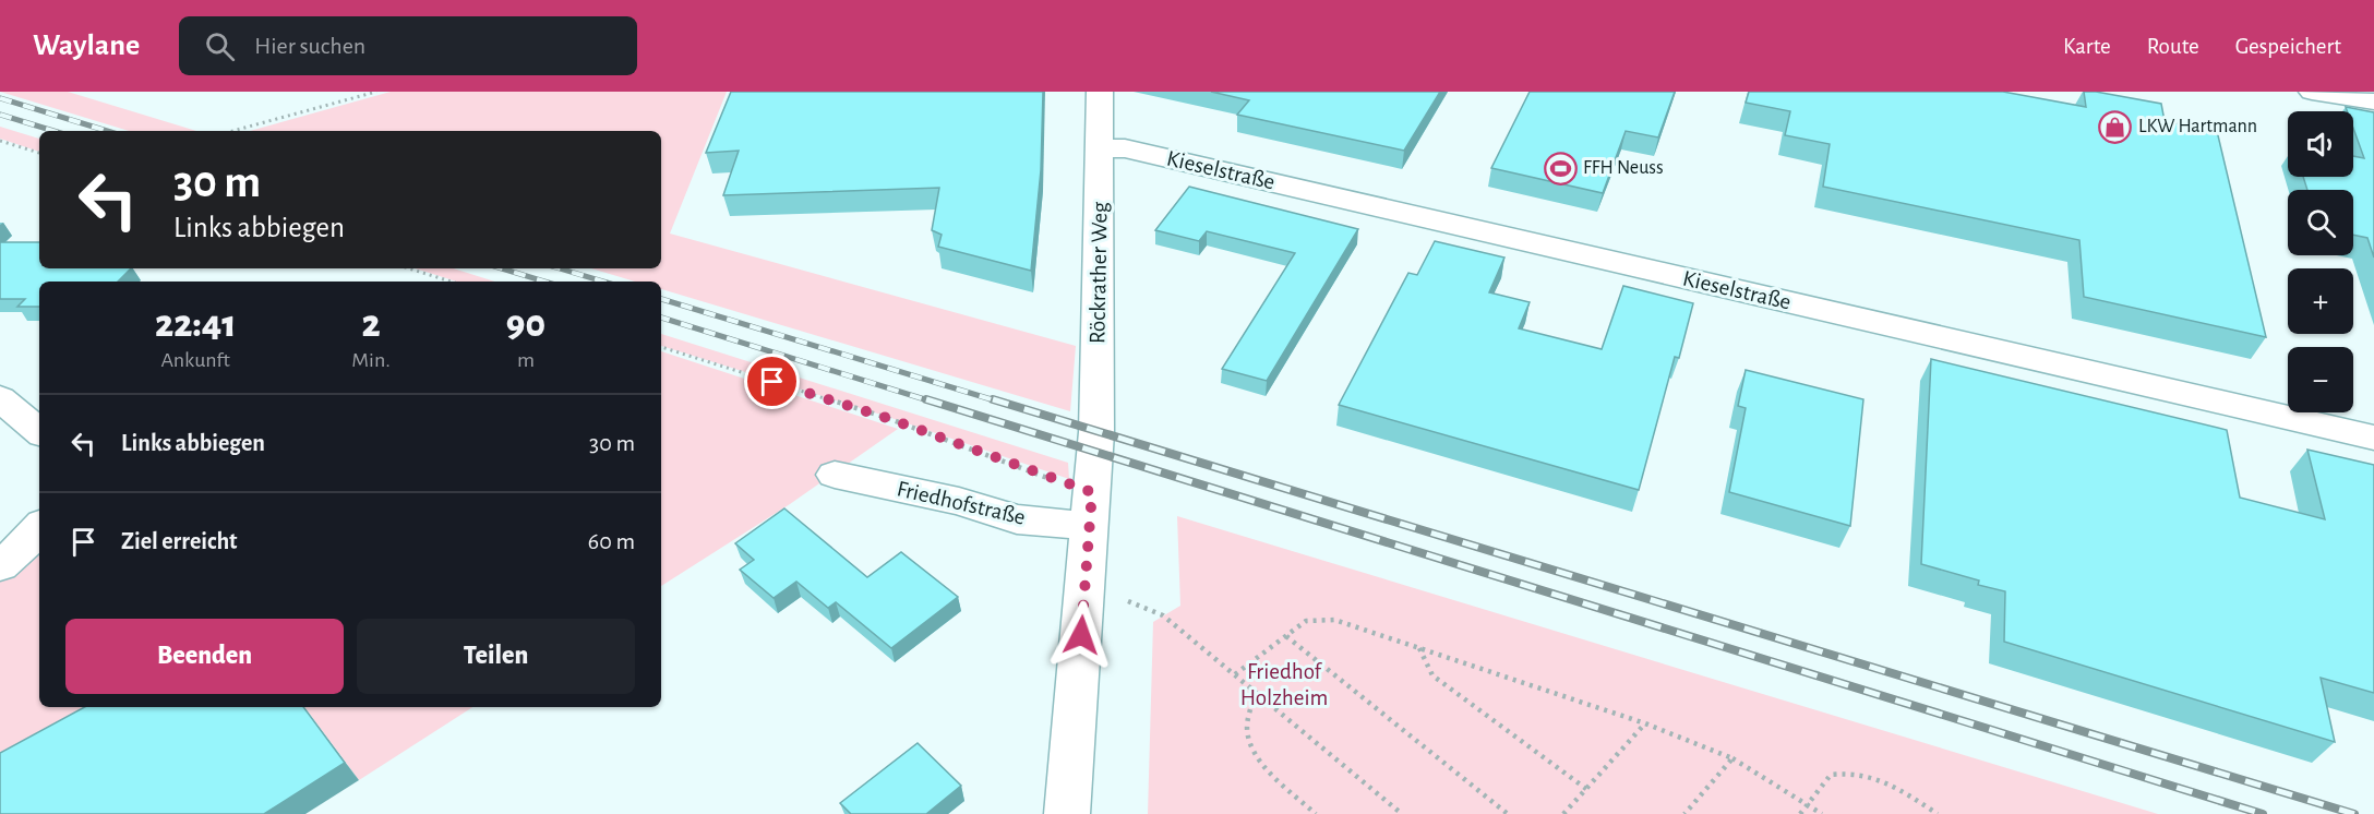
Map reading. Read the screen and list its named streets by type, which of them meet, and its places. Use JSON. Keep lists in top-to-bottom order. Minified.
{"streets":{"street":["Kieselstraße","Röckrather Weg","Friedhofstraße"]},"crossings":[["Kieselstraße","Röckrather Weg"],["Röckrather Weg","Friedhofstraße"]],"parks":["Friedhof Holzheim"],"places":{"shop":["LKW Hartmann"],"sports":["FFH Neuss"]},"page":{"header":"Waylane","search":"Hier suchen","nav":["Karte","Route","Gespeichert"],"map_buttons":["+","−"],"turn":["30 m","Links abbiegen"],"eta":["22:41","Ankunft","2","Min.","90","m"],"list":[{"name":"Links abbiegen","value":"30 m"},{"name":"Ziel erreicht","value":"60 m"}],"buttons":["Beenden","Teilen"]}}
